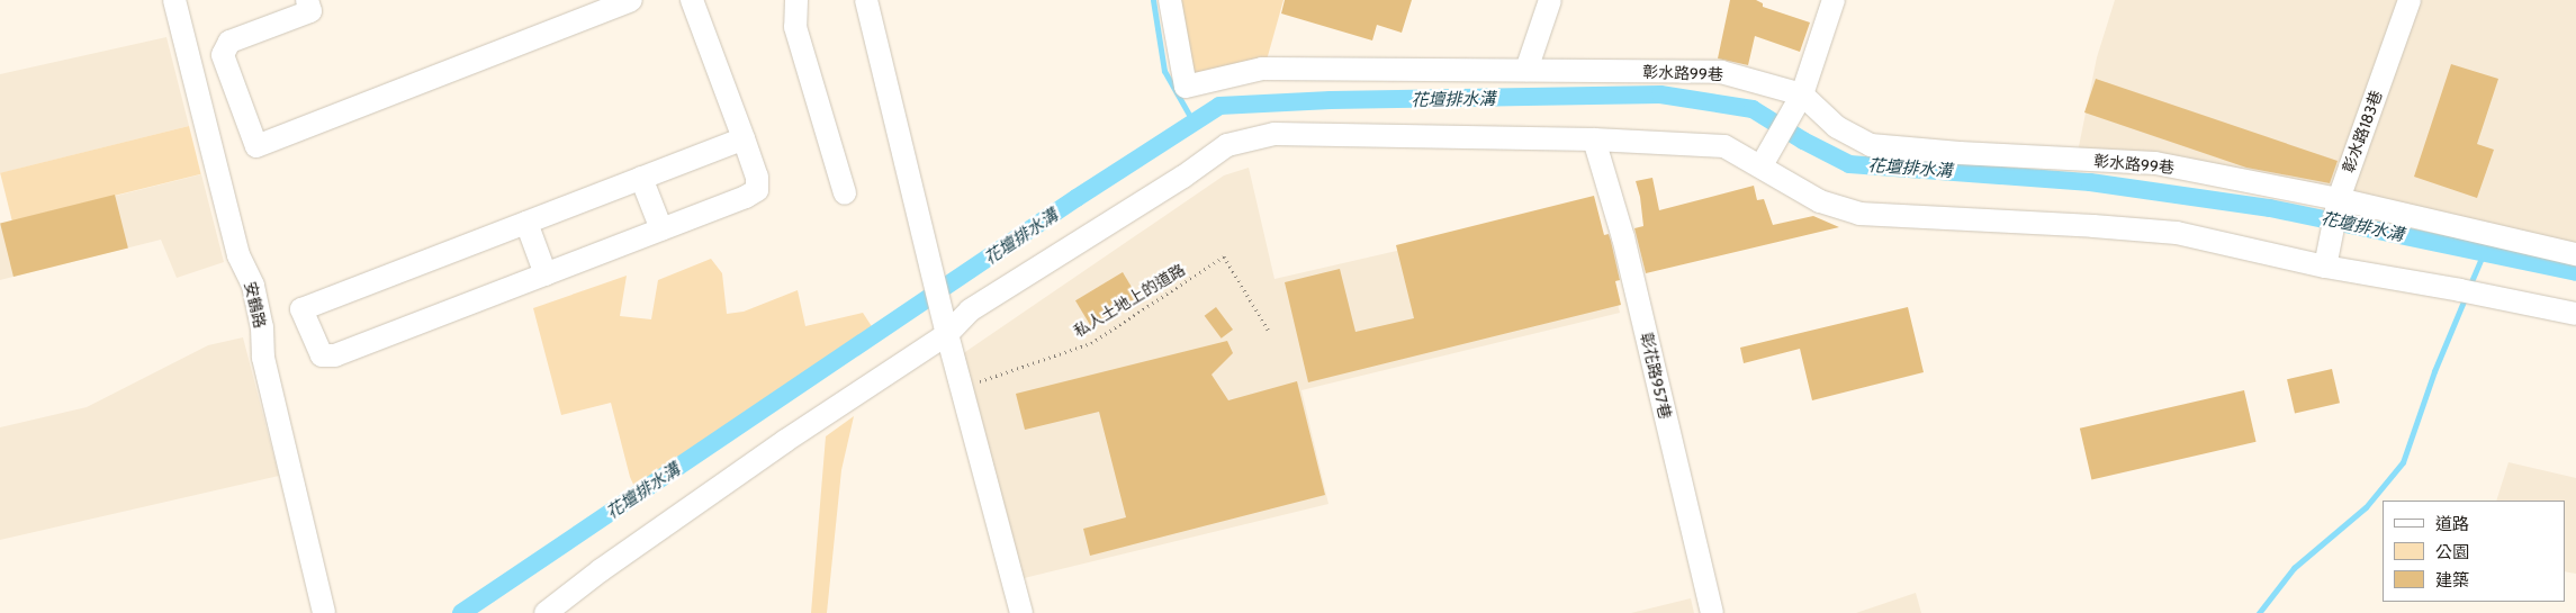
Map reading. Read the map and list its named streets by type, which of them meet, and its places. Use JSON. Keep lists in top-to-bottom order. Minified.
{"streets":{"street":["彰水路99巷","彰水路183巷","安鶴路","彰花路957巷"],"path":["私人土地上的道路"]},"crossings":[["彰水路99巷","彰水路183巷"]],"water":["花壇排水溝"],"legend":["道路","公園","建築"]}
